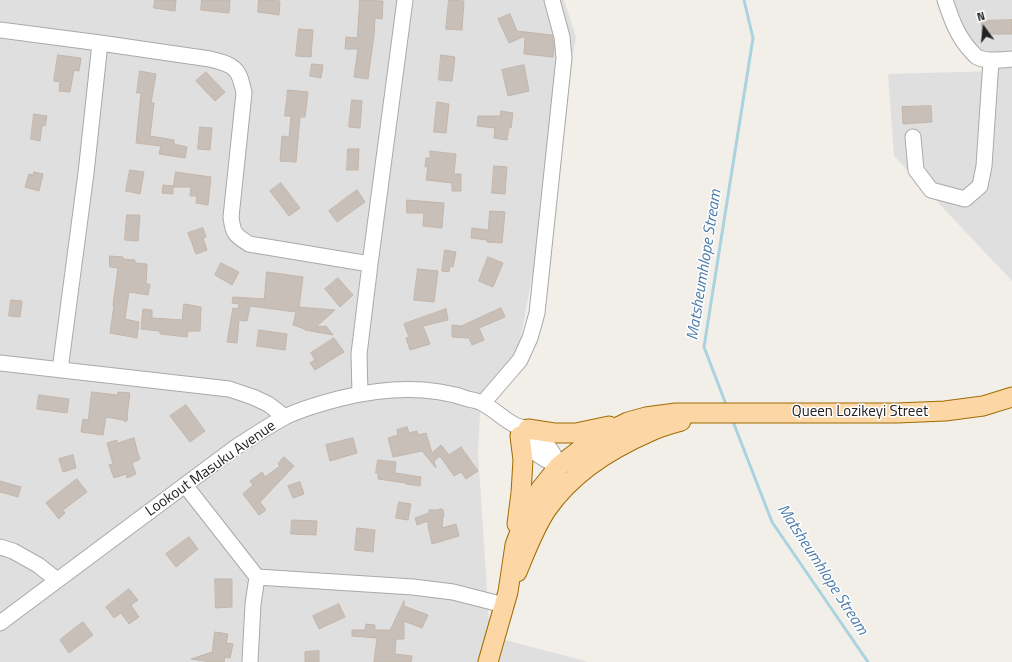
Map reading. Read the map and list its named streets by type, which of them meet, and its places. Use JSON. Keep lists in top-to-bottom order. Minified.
{"streets":{"main road":["Queen Lozikeyi Street"],"street":["Lookout Masuku Avenue"]},"crossings":[["Queen Lozikeyi Street","Lookout Masuku Avenue"]],"water":["Matsheumhlope Stream"],"north":"top"}
